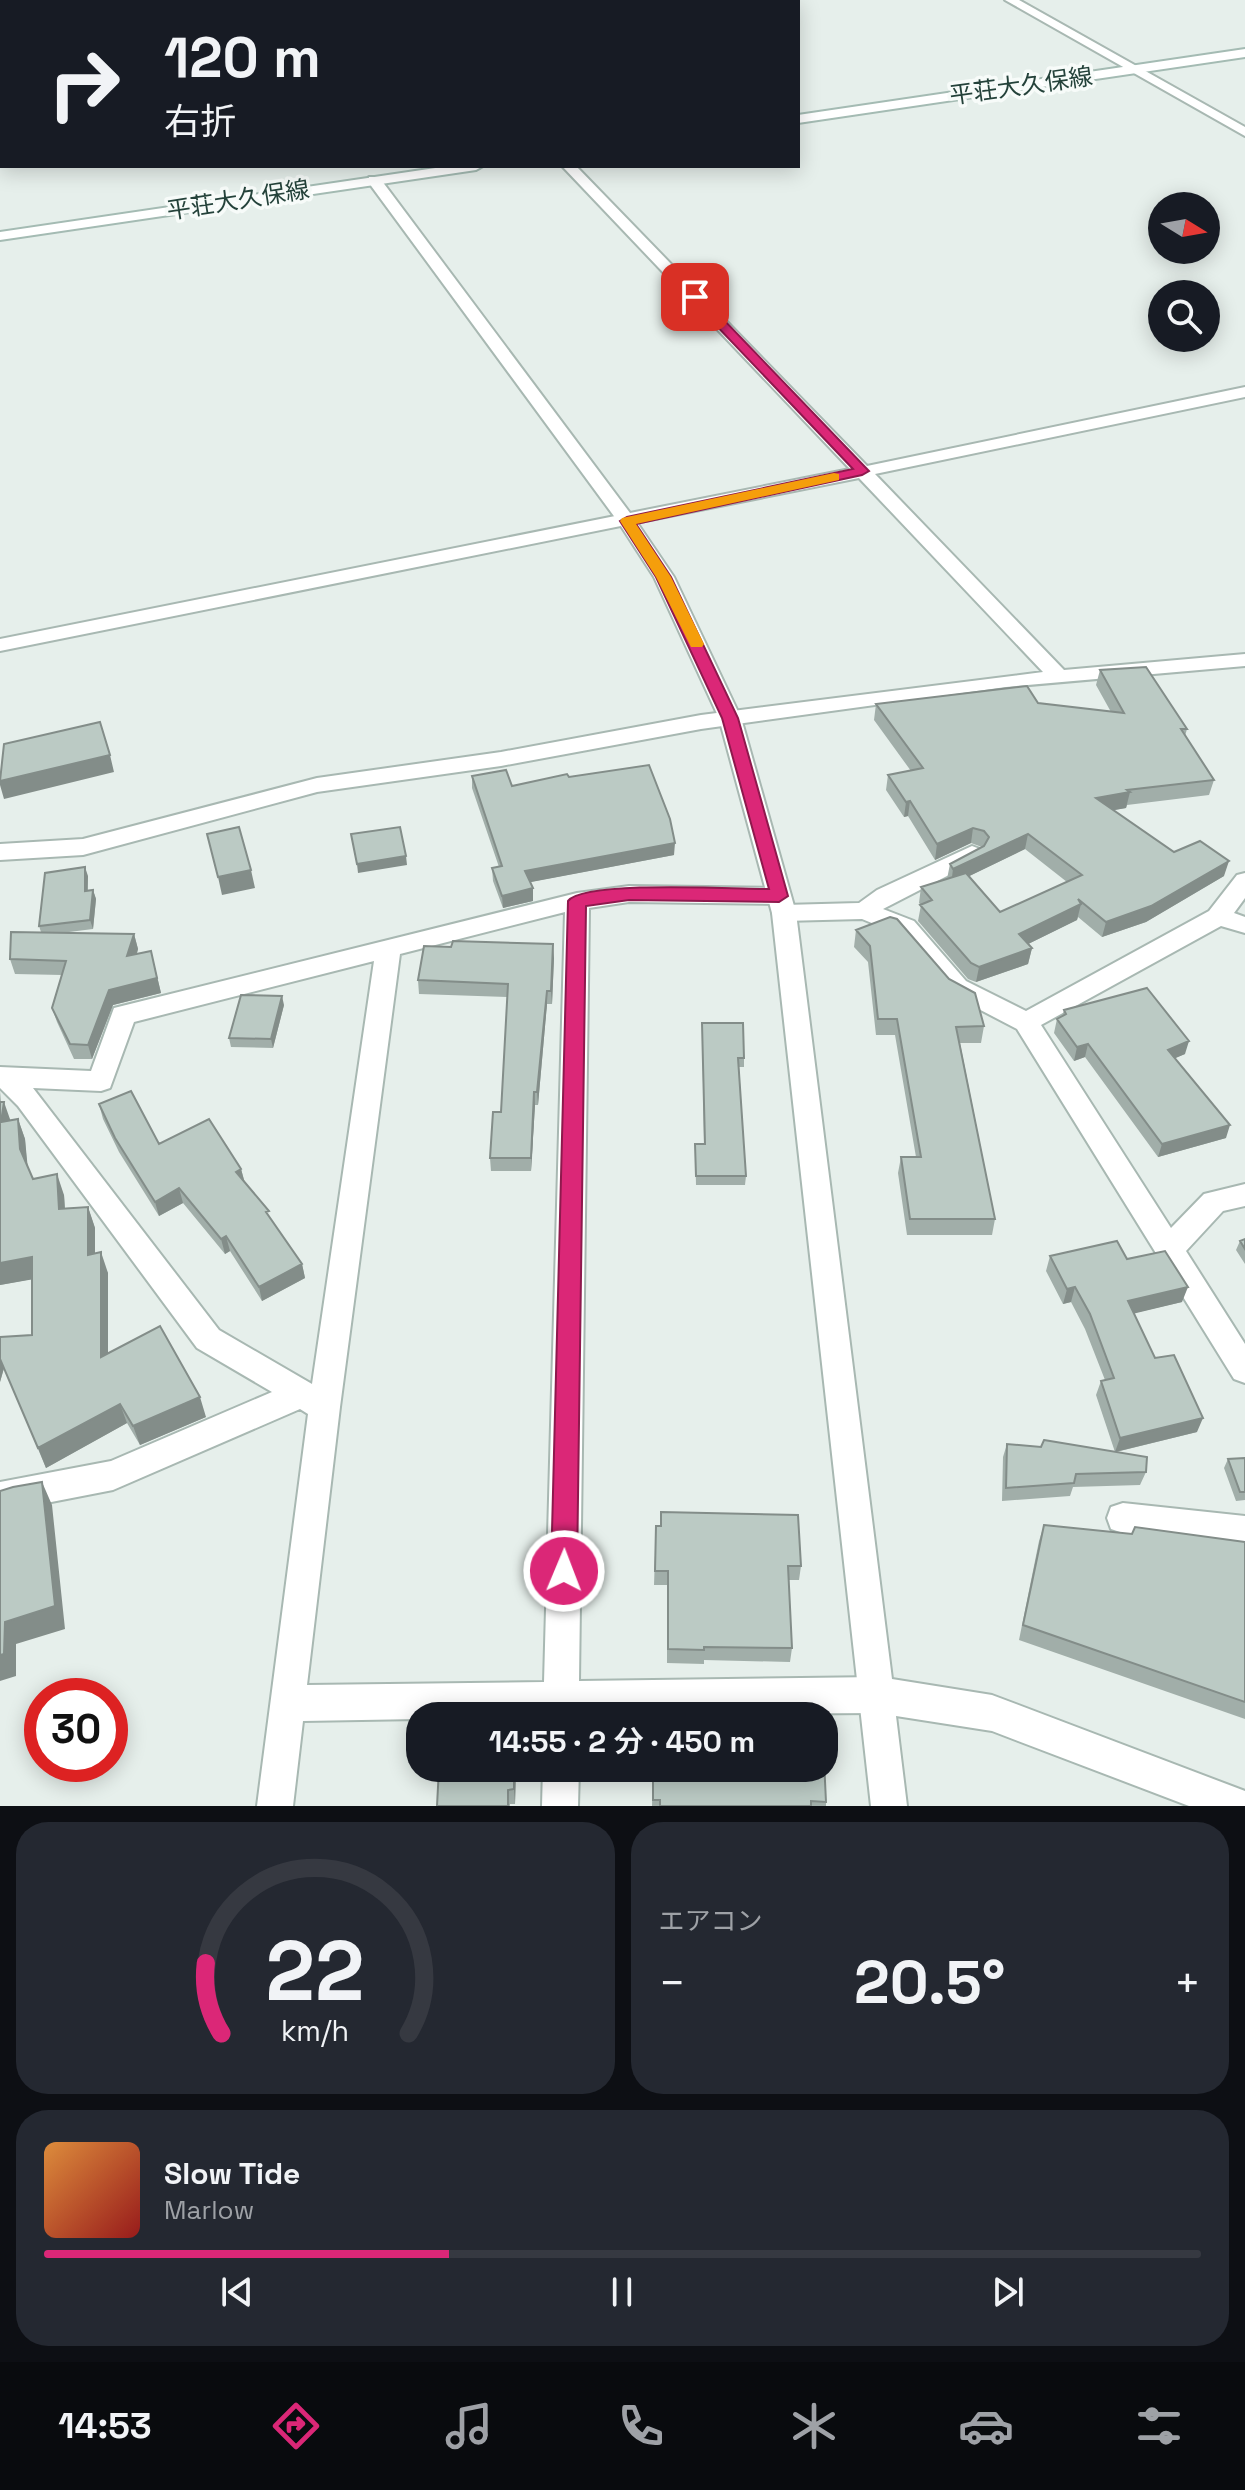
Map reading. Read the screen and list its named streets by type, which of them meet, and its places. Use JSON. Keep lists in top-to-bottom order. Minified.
{"streets":{"street":["平荘大久保線"]},"north":"right","page":{"turn":["120 m","右折"],"limit":"30","trip":"14:55 · 2 分 · 450 m","tile":"エアコン","heat":["−","20.5°","+"],"song":["Slow Tide","Marlow"],"tabs":"14:53","gauge":["22","km/h"]}}
